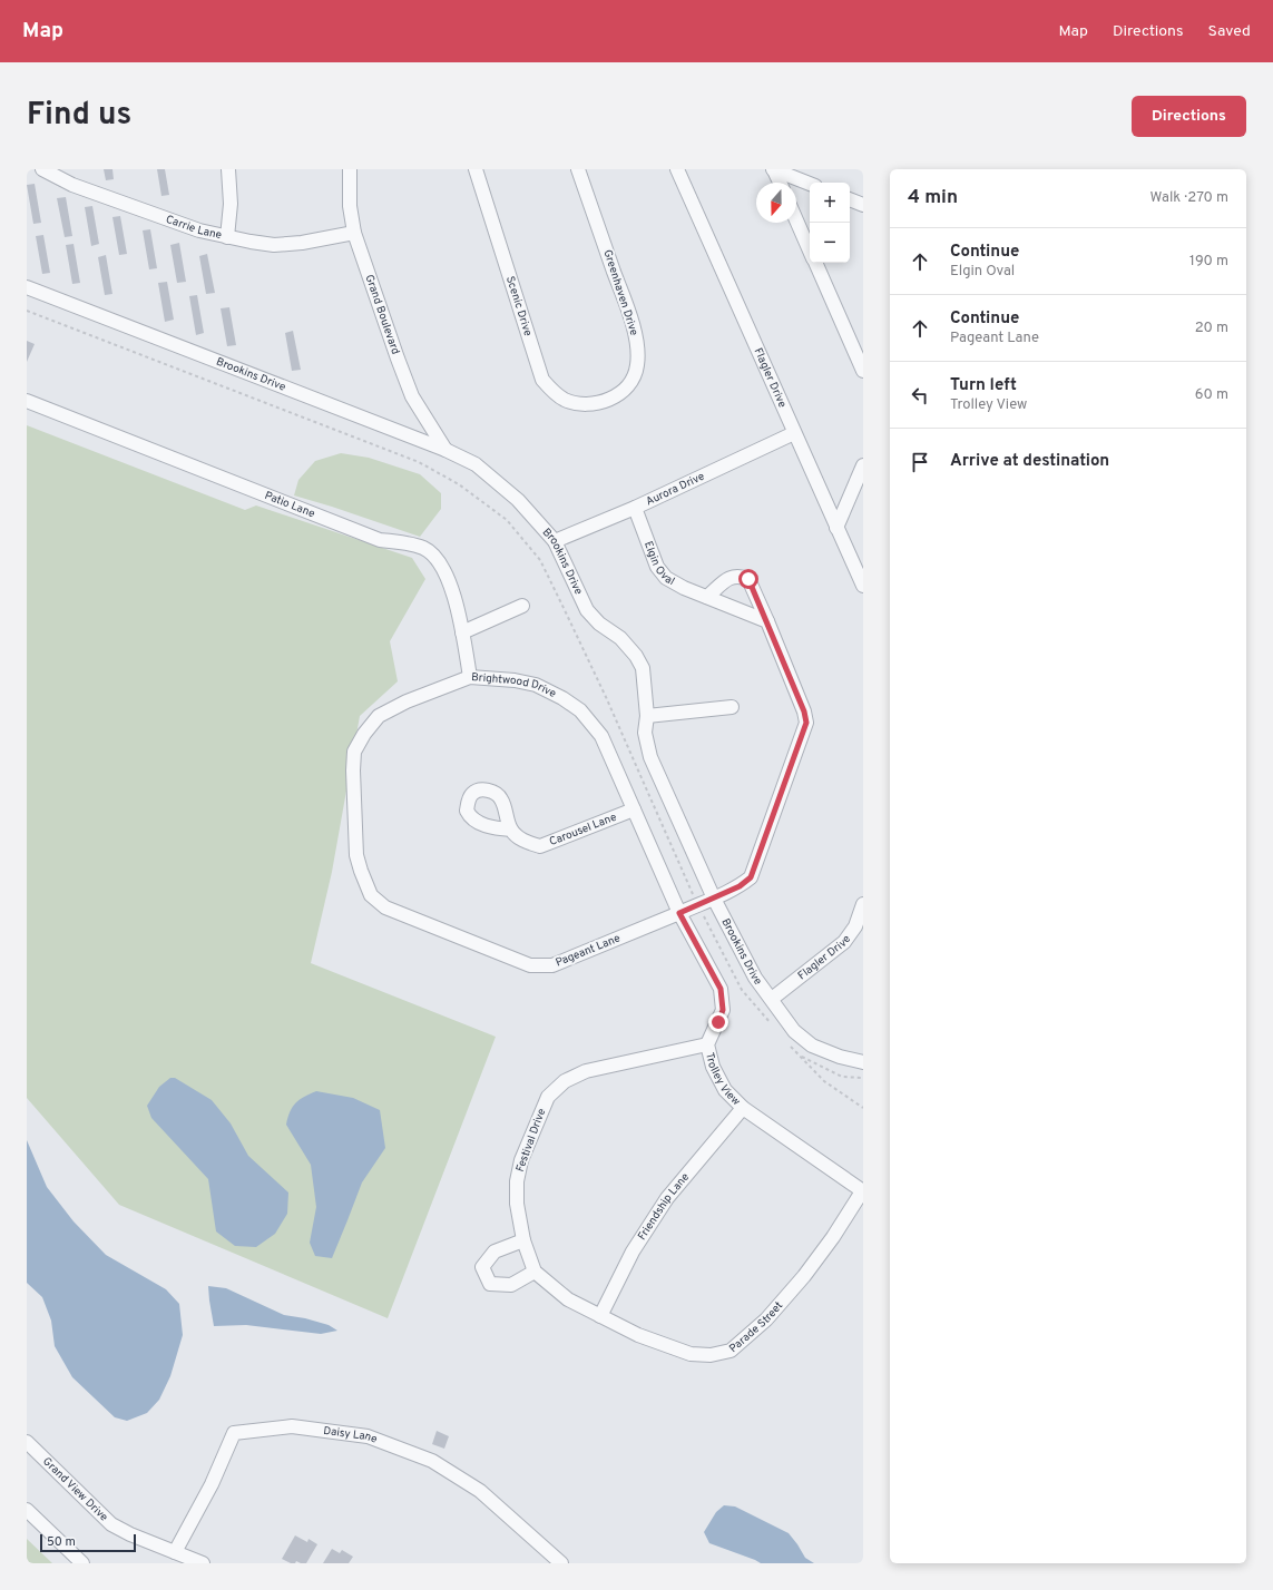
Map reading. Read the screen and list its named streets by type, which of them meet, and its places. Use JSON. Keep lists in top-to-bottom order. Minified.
{"streets":{"street":["Carrie Lane","Greenhaven Drive","Scenic Drive","Grand Boulevard","Brookins Drive","Flagler Drive","Aurora Drive","Patio Lane","Elgin Oval","Brightwood Drive","Carousel Lane","Pageant Lane","Trolley View","Festival Drive","Friendship Lane","Parade Street","Daisy Lane","Grand View Drive"]},"crossings":[["Carrie Lane","Grand Boulevard"],["Greenhaven Drive","Scenic Drive"],["Grand Boulevard","Brookins Drive"],["Brookins Drive","Flagler Drive"],["Brookins Drive","Aurora Drive"],["Brookins Drive","Pageant Lane"],["Flagler Drive","Aurora Drive"],["Aurora Drive","Elgin Oval"],["Patio Lane","Brightwood Drive"],["Brightwood Drive","Carousel Lane"],["Brightwood Drive","Pageant Lane"],["Brightwood Drive","Trolley View"],["Pageant Lane","Trolley View"],["Trolley View","Festival Drive"],["Trolley View","Friendship Lane"],["Trolley View","Parade Street"],["Friendship Lane","Parade Street"],["Daisy Lane","Grand View Drive"]],"scale_bar":"50 m","north":"bottom","page":{"header":"Map","nav":["Map","Directions","Saved"],"title":"Find us","buttons":"Directions","heading":["4 min","Walk · 270 m"],"map_buttons":["+","−"],"list":[["Continue","Elgin Oval","190 m"],["Continue","Pageant Lane","20 m"],["Turn left","Trolley View","60 m"],"Arrive at destination"],"scale":"50 m"}}
